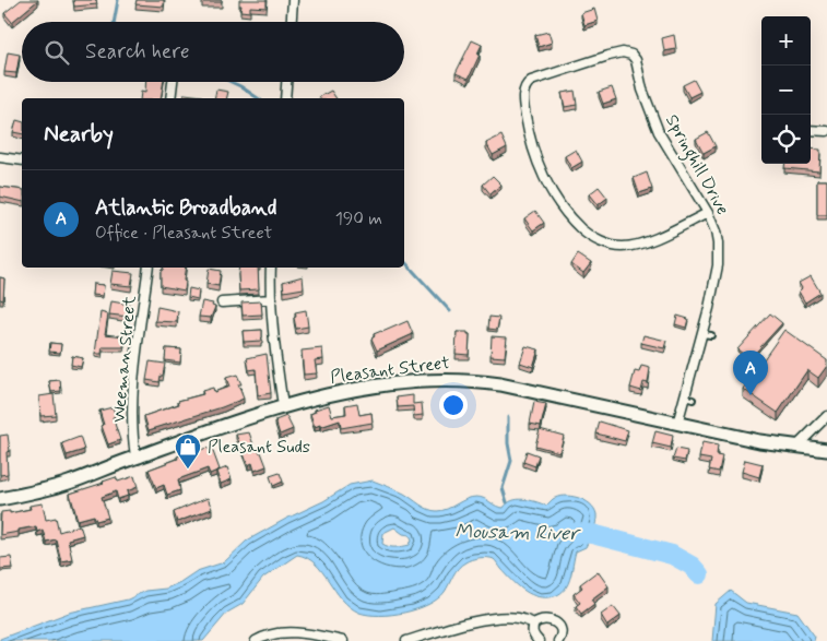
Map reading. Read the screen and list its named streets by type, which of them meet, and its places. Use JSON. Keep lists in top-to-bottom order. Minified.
{"streets":{"main road":["Pleasant Street"],"street":["Springhill Drive","Weeman Street"]},"crossings":[["Springhill Drive","Pleasant Street"],["Weeman Street","Pleasant Street"]],"water":["Mousam River"],"places":{"shop":["Pleasant Suds"]},"page":{"map_buttons":["+","−"],"search":"Search here","heading":"Nearby","list":[{"mark":"A","name":"Atlantic Broadband","note":"Office · Pleasant Street","value":"190 m"}],"pins":"A"}}
